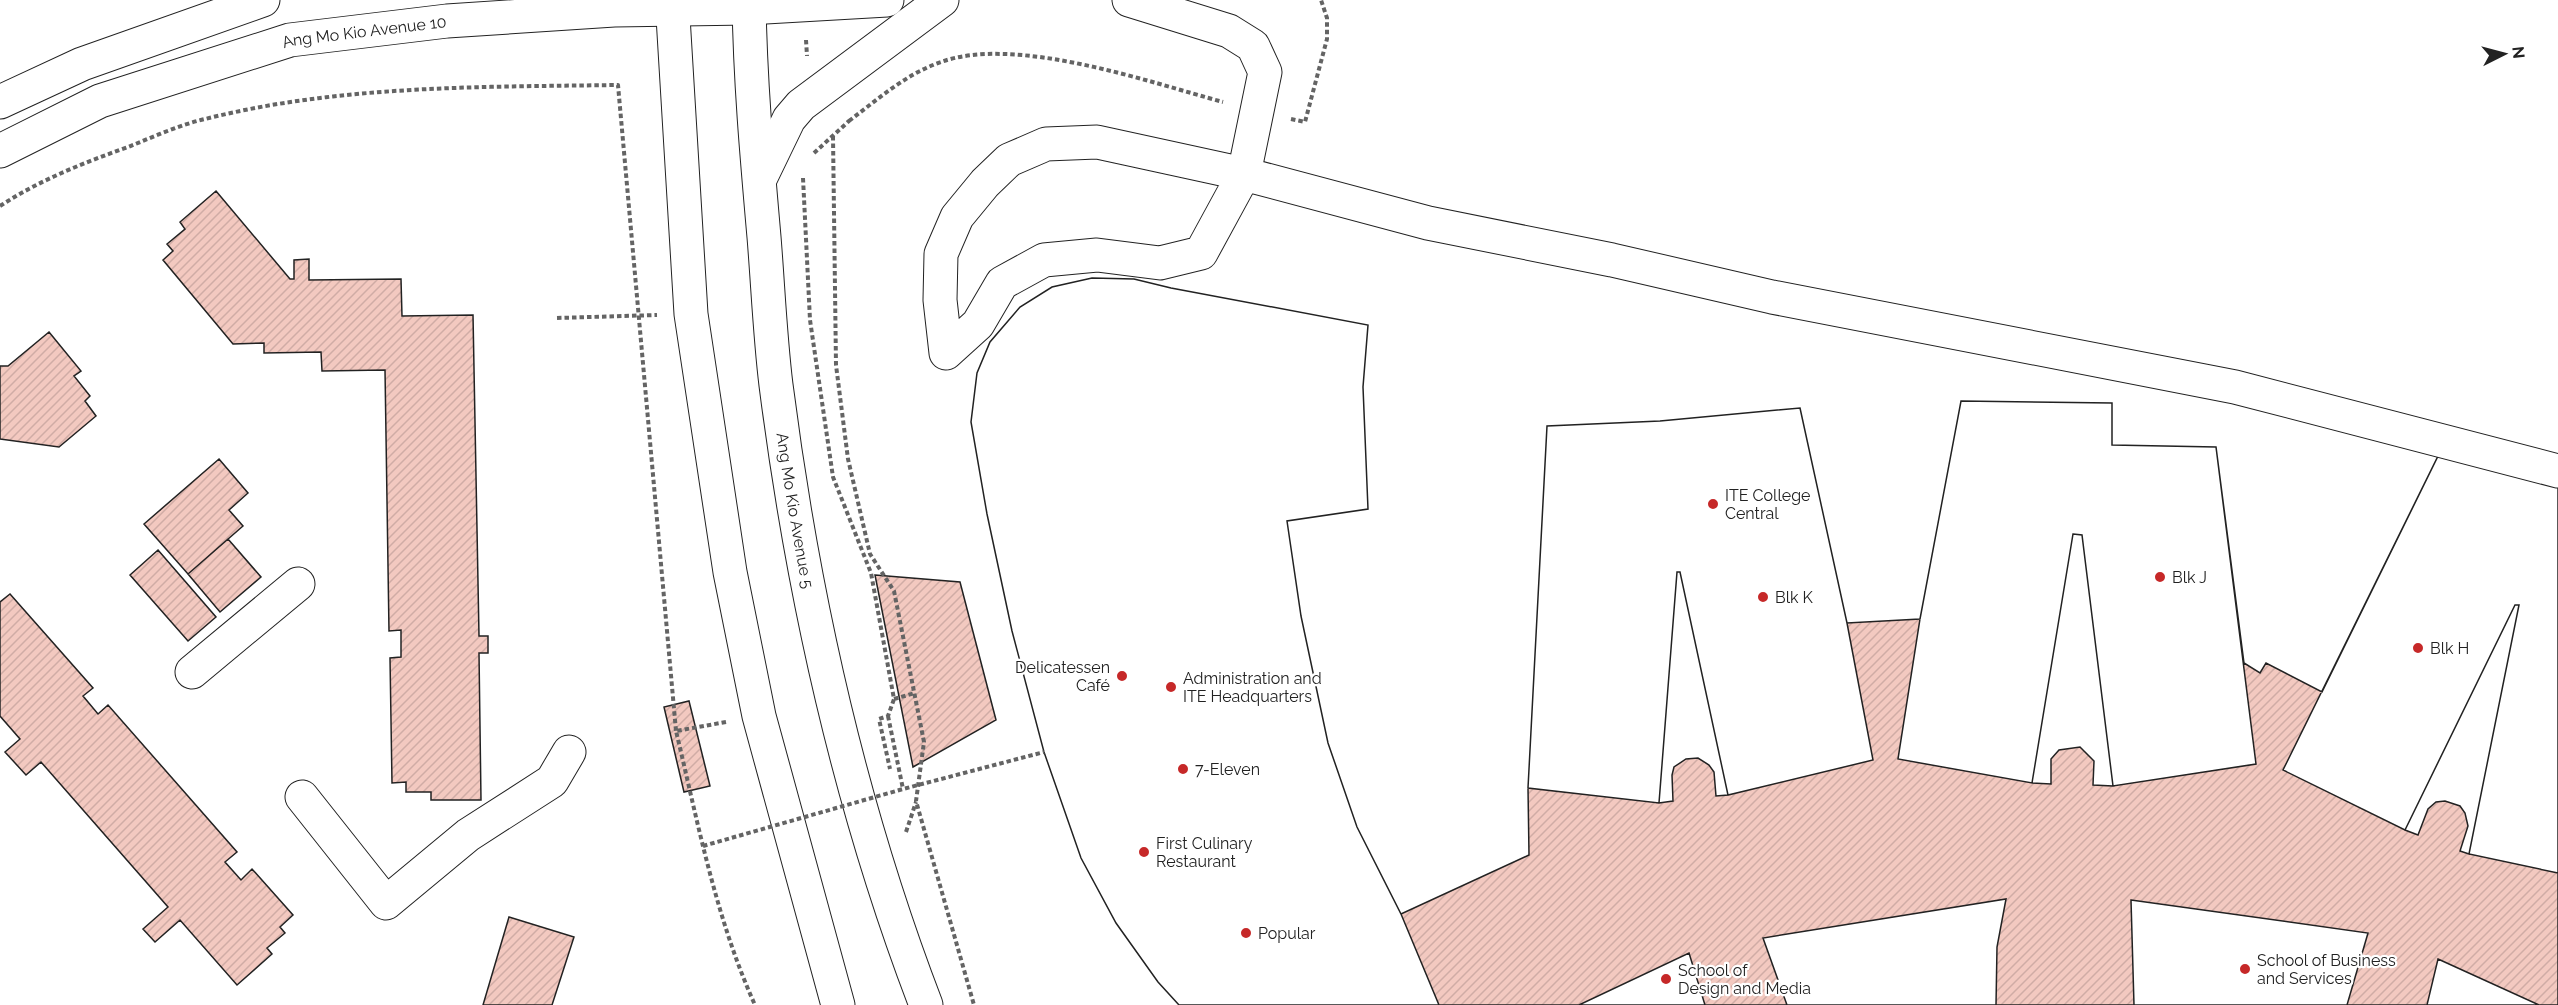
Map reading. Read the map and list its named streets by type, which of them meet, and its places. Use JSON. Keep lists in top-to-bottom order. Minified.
{"streets":{"main road":["Ang Mo Kio Avenue 10","Ang Mo Kio Avenue 5"]},"crossings":[["Ang Mo Kio Avenue 10","Ang Mo Kio Avenue 5"]],"places":["ITE College Central","Blk J","Blk K","Blk H","Delicatessen Café","Administration and ITE Headquarters","7-Eleven","First Culinary Restaurant","Popular","School of Business and Services","School of Design and Media"],"north":"right"}
